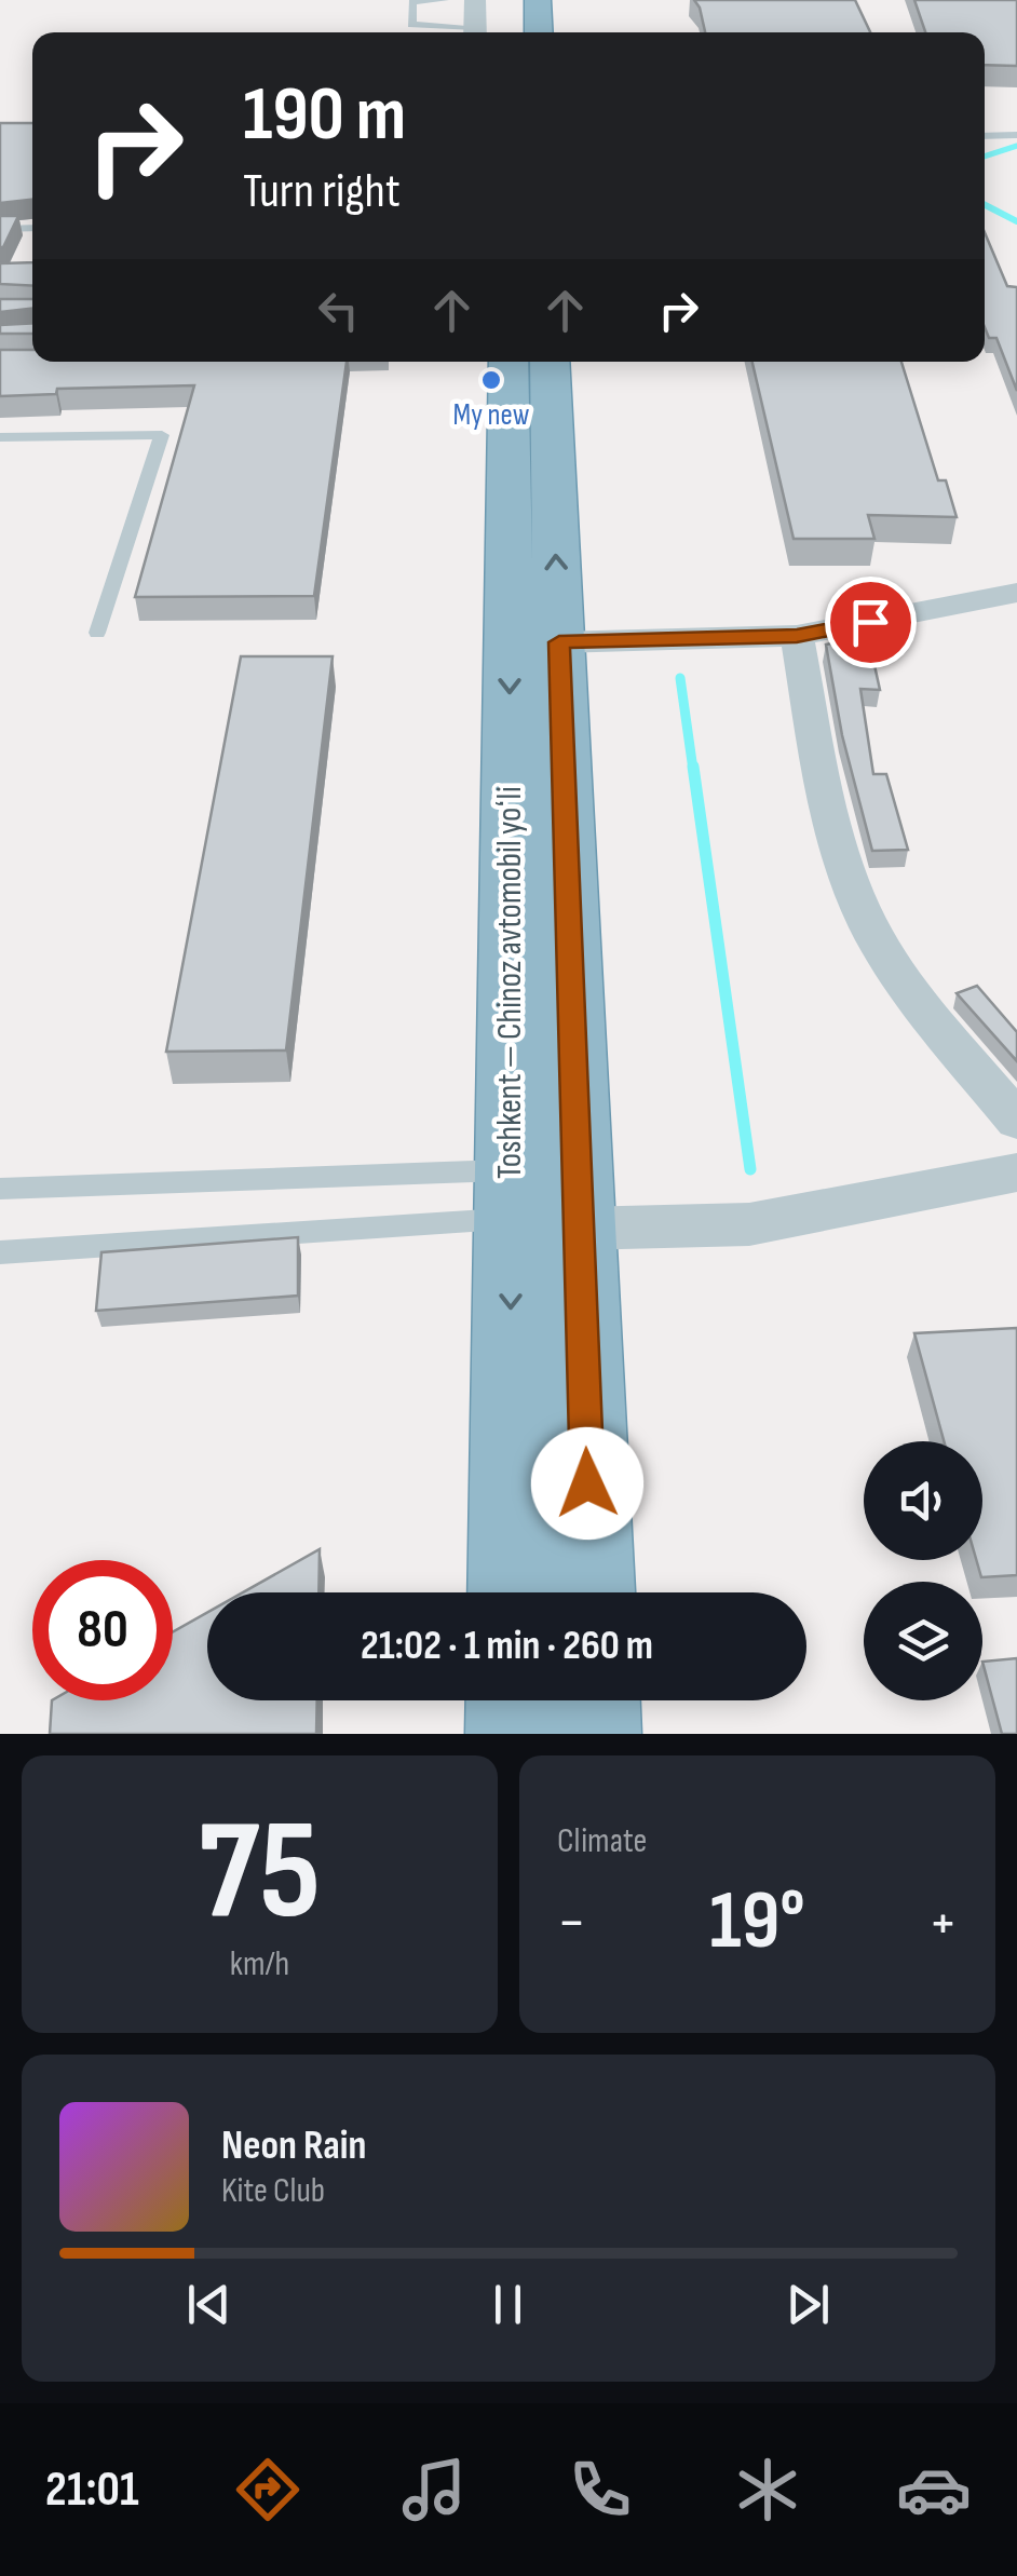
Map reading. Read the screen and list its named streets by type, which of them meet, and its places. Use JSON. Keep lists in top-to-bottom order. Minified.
{"streets":{"highway":["Toshkent — Chinoz avtomobil yoʻli"]},"places":["My new"],"page":{"turn":["190 m","Turn right"],"limit":"80","trip":"21:02 · 1 min · 260 m","tile":[["75","km/h"],"Climate"],"heat":["−","19°","+"],"song":["Neon Rain","Kite Club"],"tabs":"21:01"}}
